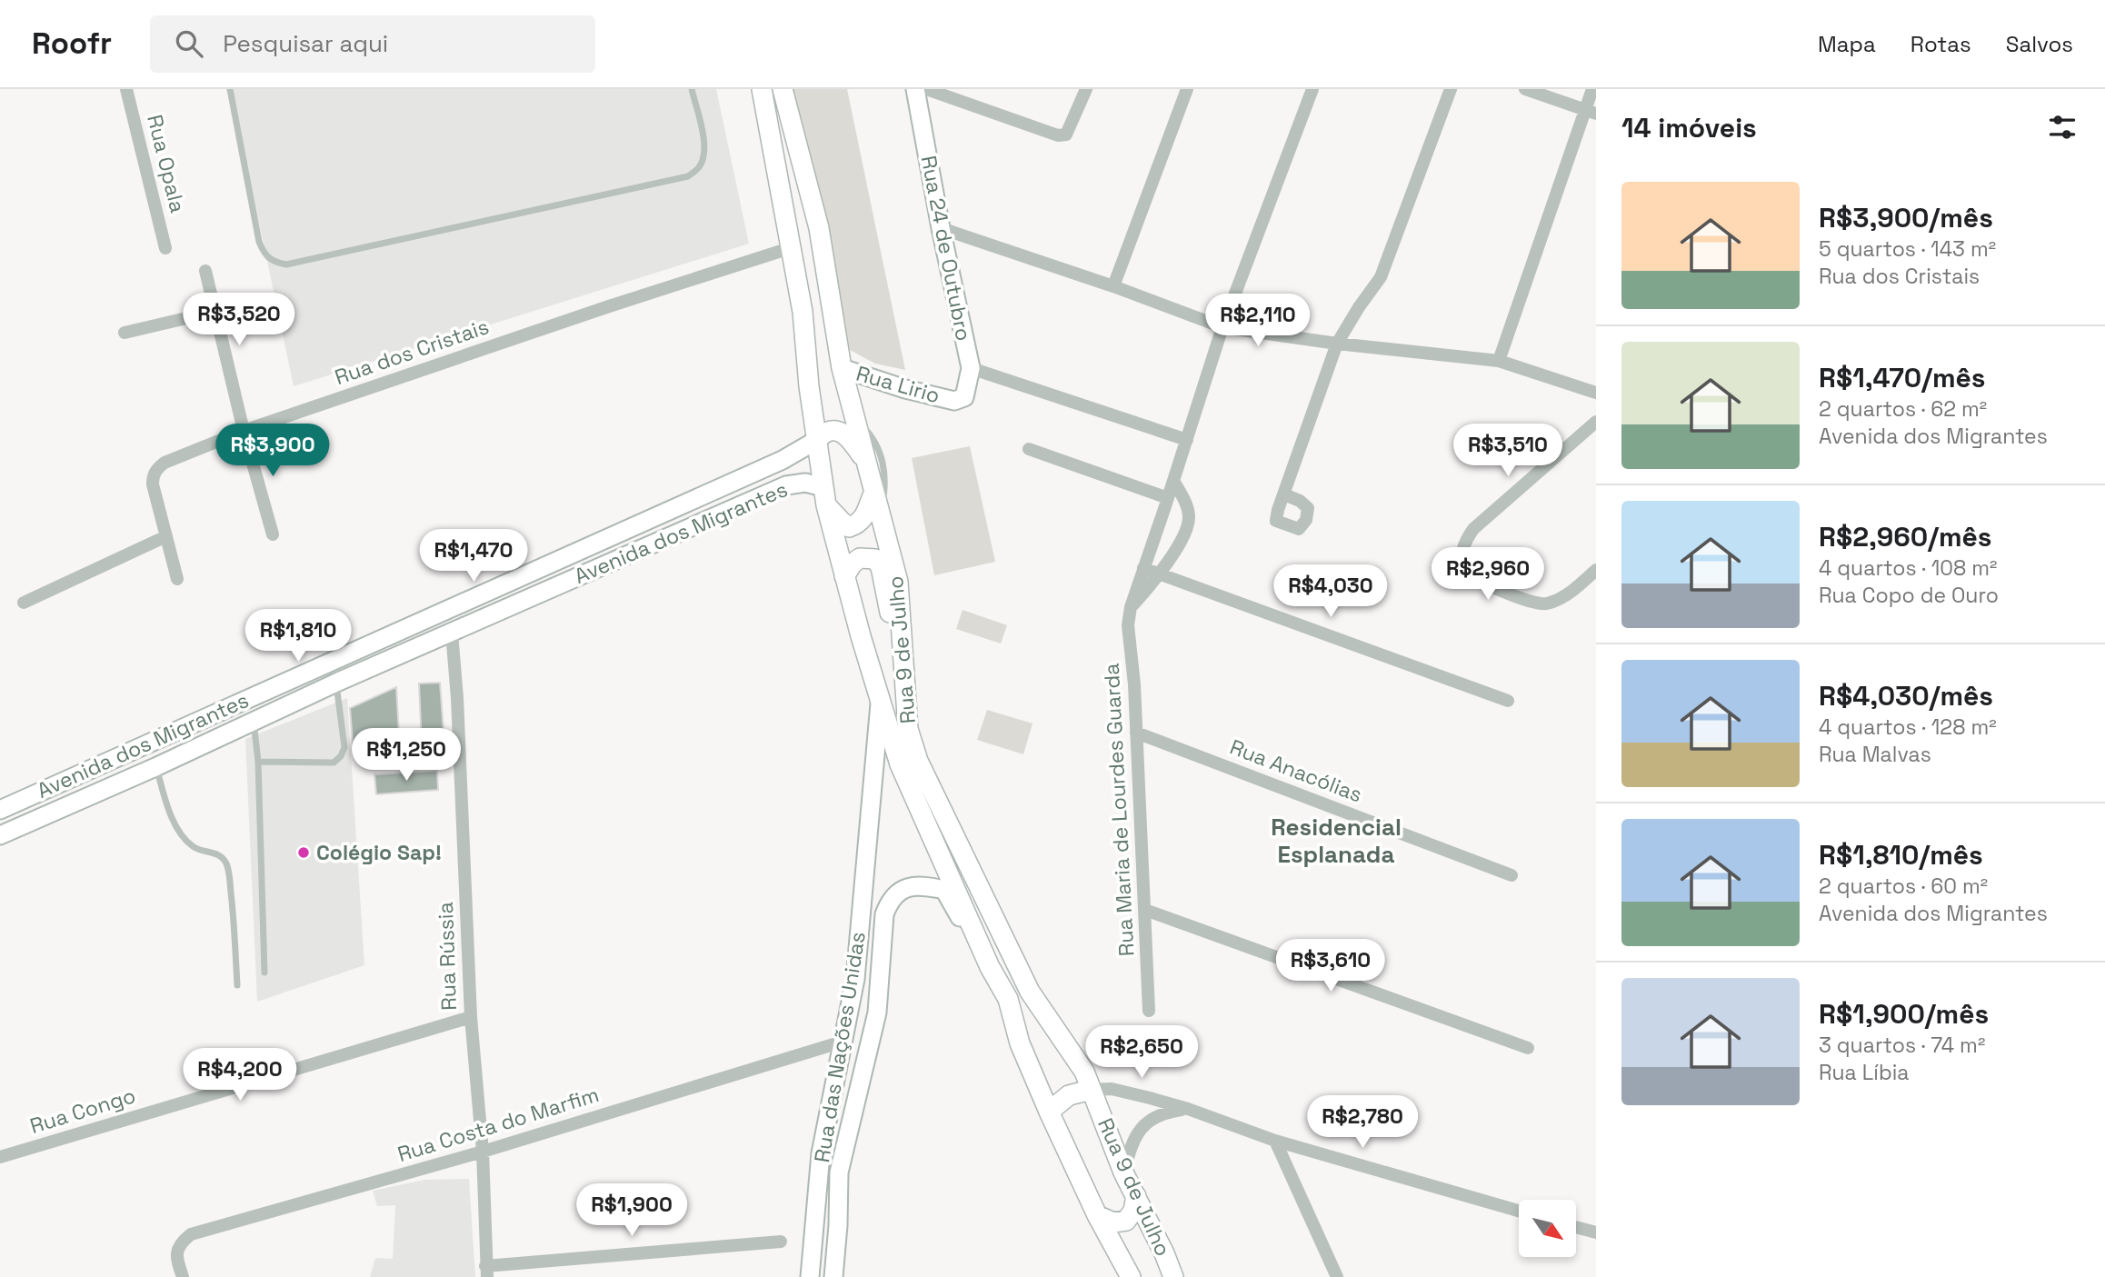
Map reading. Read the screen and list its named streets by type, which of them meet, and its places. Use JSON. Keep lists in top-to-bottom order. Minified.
{"streets":{"main road":["Rua 9 de Julho"],"street":["Rua Opala","Rua 24 de Outubro","Rua dos Cristais","Rua Lirio","Avenida dos Migrantes","Rua Anacólias","Rua Maria de Lourdes Guarda","Rua Rússia","Rua das Nações Unidas","Rua Congo","Rua Costa do Marfim"]},"crossings":[["Rua 24 de Outubro","Rua Lirio"],["Rua dos Cristais","Rua 9 de Julho"],["Rua Lirio","Rua 9 de Julho"],["Avenida dos Migrantes","Rua 9 de Julho"],["Avenida dos Migrantes","Rua Rússia"],["Rua 9 de Julho","Rua das Nações Unidas"],["Rua Anacólias","Rua Maria de Lourdes Guarda"],["Rua Rússia","Rua Congo"],["Rua Rússia","Rua Costa do Marfim"],["Rua das Nações Unidas","Rua Costa do Marfim"]],"districts":["Residencial Esplanada"],"places":["Colégio Sap!"],"north":"bottom right","page":{"header":"Roofr","search":"Pesquisar aqui","nav":["Mapa","Rotas","Salvos"],"heading":"14 imóveis","list":[{"name":"R$3,900/mês","note":"5 quartos · 143 m² · Rua dos Cristais"},{"name":"R$1,470/mês","note":"2 quartos · 62 m² · Avenida dos Migrantes"},{"name":"R$2,960/mês","note":"4 quartos · 108 m² · Rua Copo de Ouro"},{"name":"R$4,030/mês","note":"4 quartos · 128 m² · Rua Malvas"},{"name":"R$1,810/mês","note":"2 quartos · 60 m² · Avenida dos Migrantes"},{"name":"R$1,900/mês","note":"3 quartos · 74 m² · Rua Líbia"}],"price":["R$3,520","R$2,110","R$3,900","R$3,510","R$1,470","R$2,960","R$4,030","R$1,810","R$1,250","R$3,610","R$2,650","R$4,200","R$2,780","R$1,900"]}}
